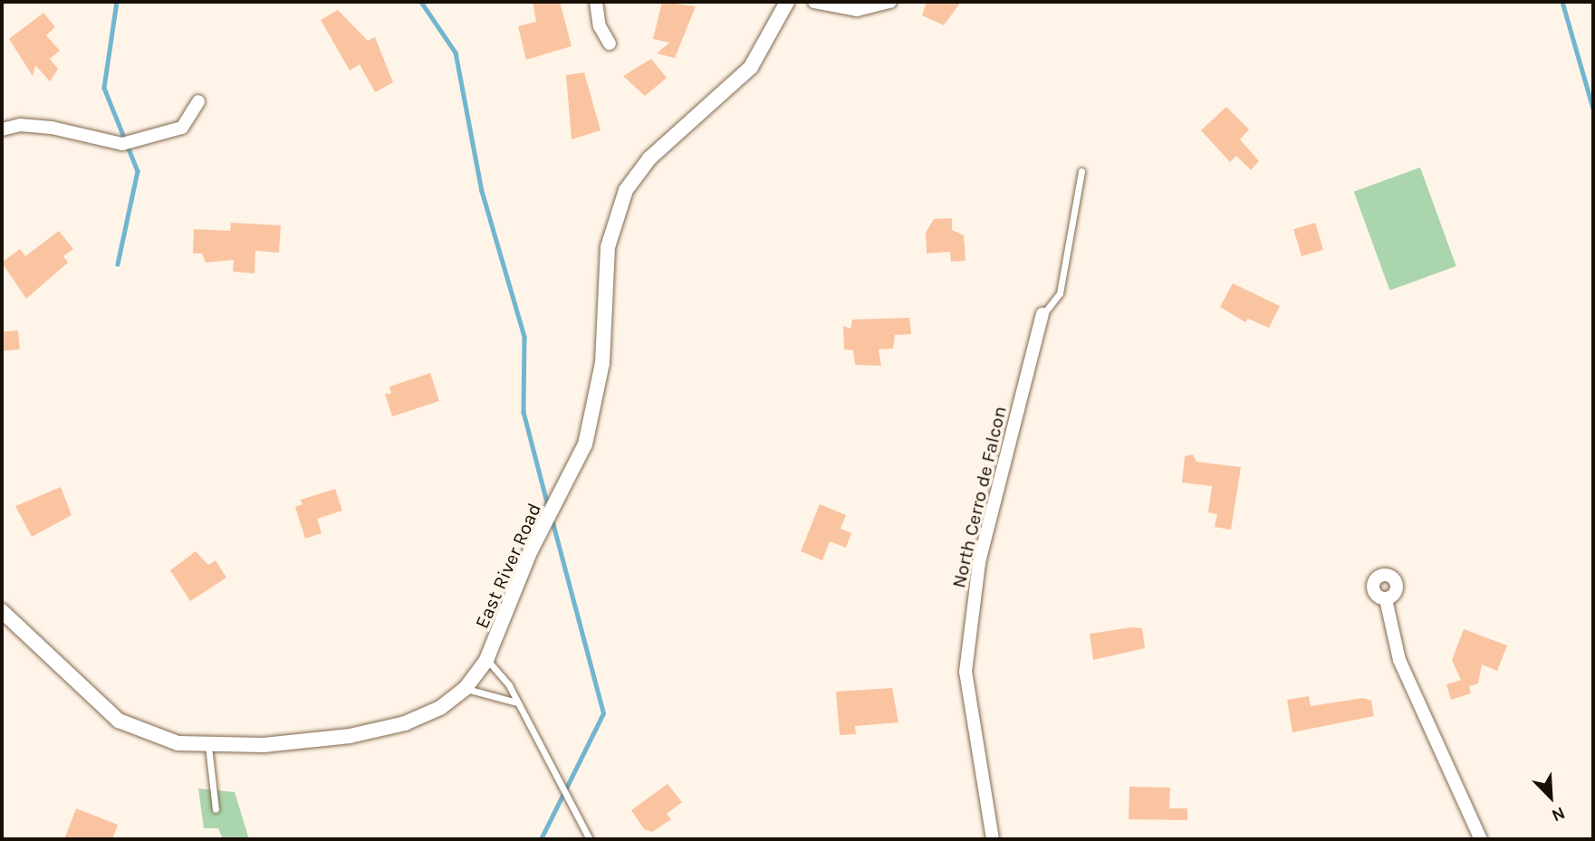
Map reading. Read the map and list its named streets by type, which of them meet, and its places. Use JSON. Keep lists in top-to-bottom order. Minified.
{"streets":{"street":["North Cerro de Falcon","East River Road"]},"north":"bottom right"}
